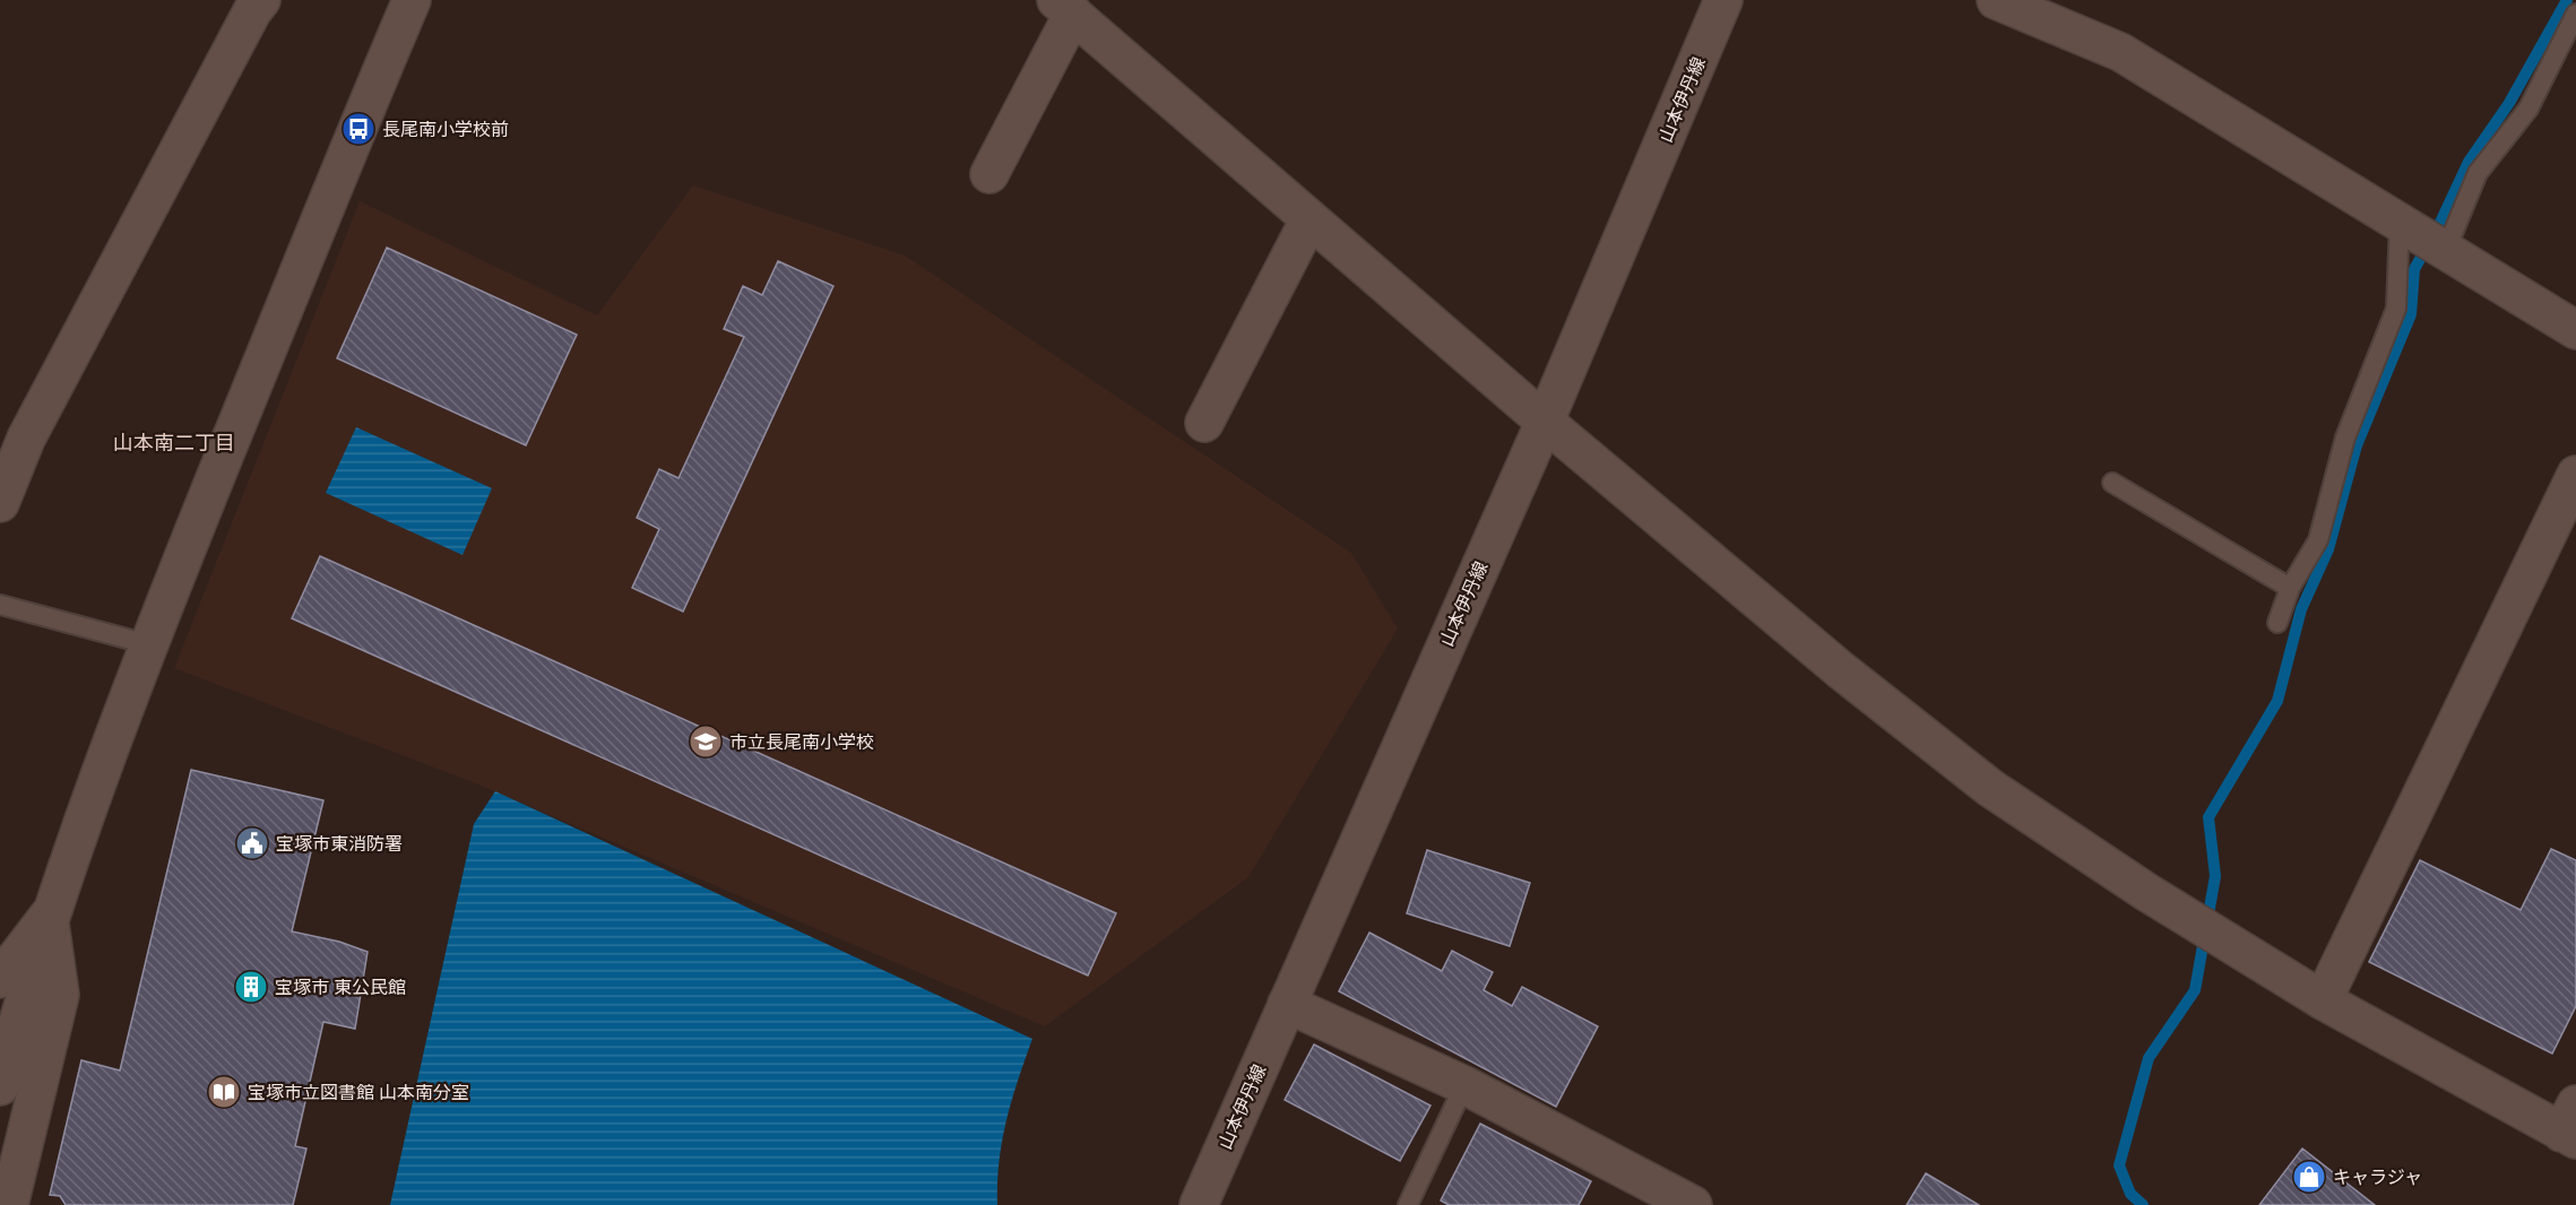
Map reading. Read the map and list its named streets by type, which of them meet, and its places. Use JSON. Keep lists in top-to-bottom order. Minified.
{"streets":{"street":["山本伊丹線"]},"districts":["山本南二丁目"],"places":{"bus stop":["長尾南小学校前"],"school or university":["市立長尾南小学校"],"public building":["宝塚市東消防署"],"building":["宝塚市 東公民館"],"library":["宝塚市立図書館 山本南分室"],"shop":["キャラジャ"]}}
